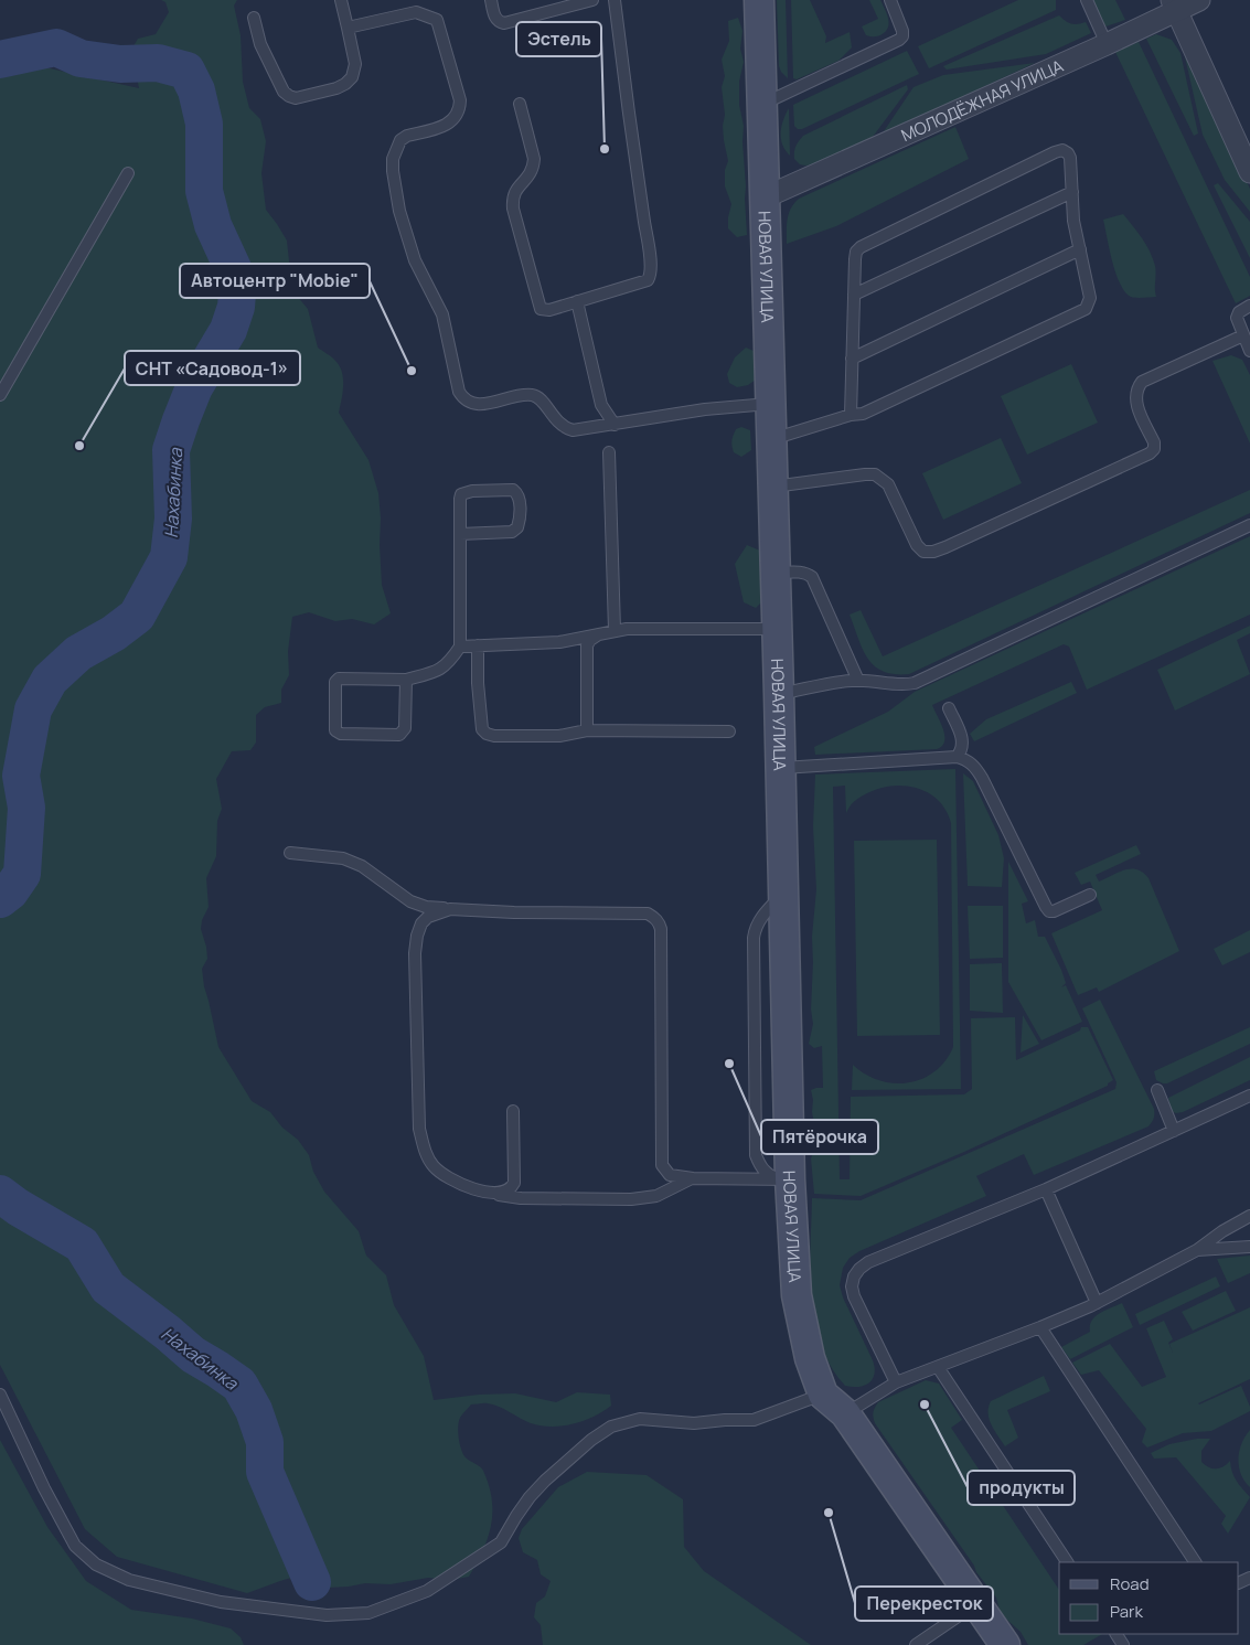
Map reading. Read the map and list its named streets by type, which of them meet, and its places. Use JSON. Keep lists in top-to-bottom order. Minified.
{"streets":{"street":["МОЛОДЁЖНАЯ УЛИЦА","НОВАЯ УЛИЦА"]},"crossings":[["МОЛОДЁЖНАЯ УЛИЦА","НОВАЯ УЛИЦА"]],"water":["Нахабинка"],"places":["Эстель","Автоцентр \"Mobie\"","СНТ «Садовод-1»","Пятёрочка","продукты","Перекресток"],"legend":["Road","Park"]}
